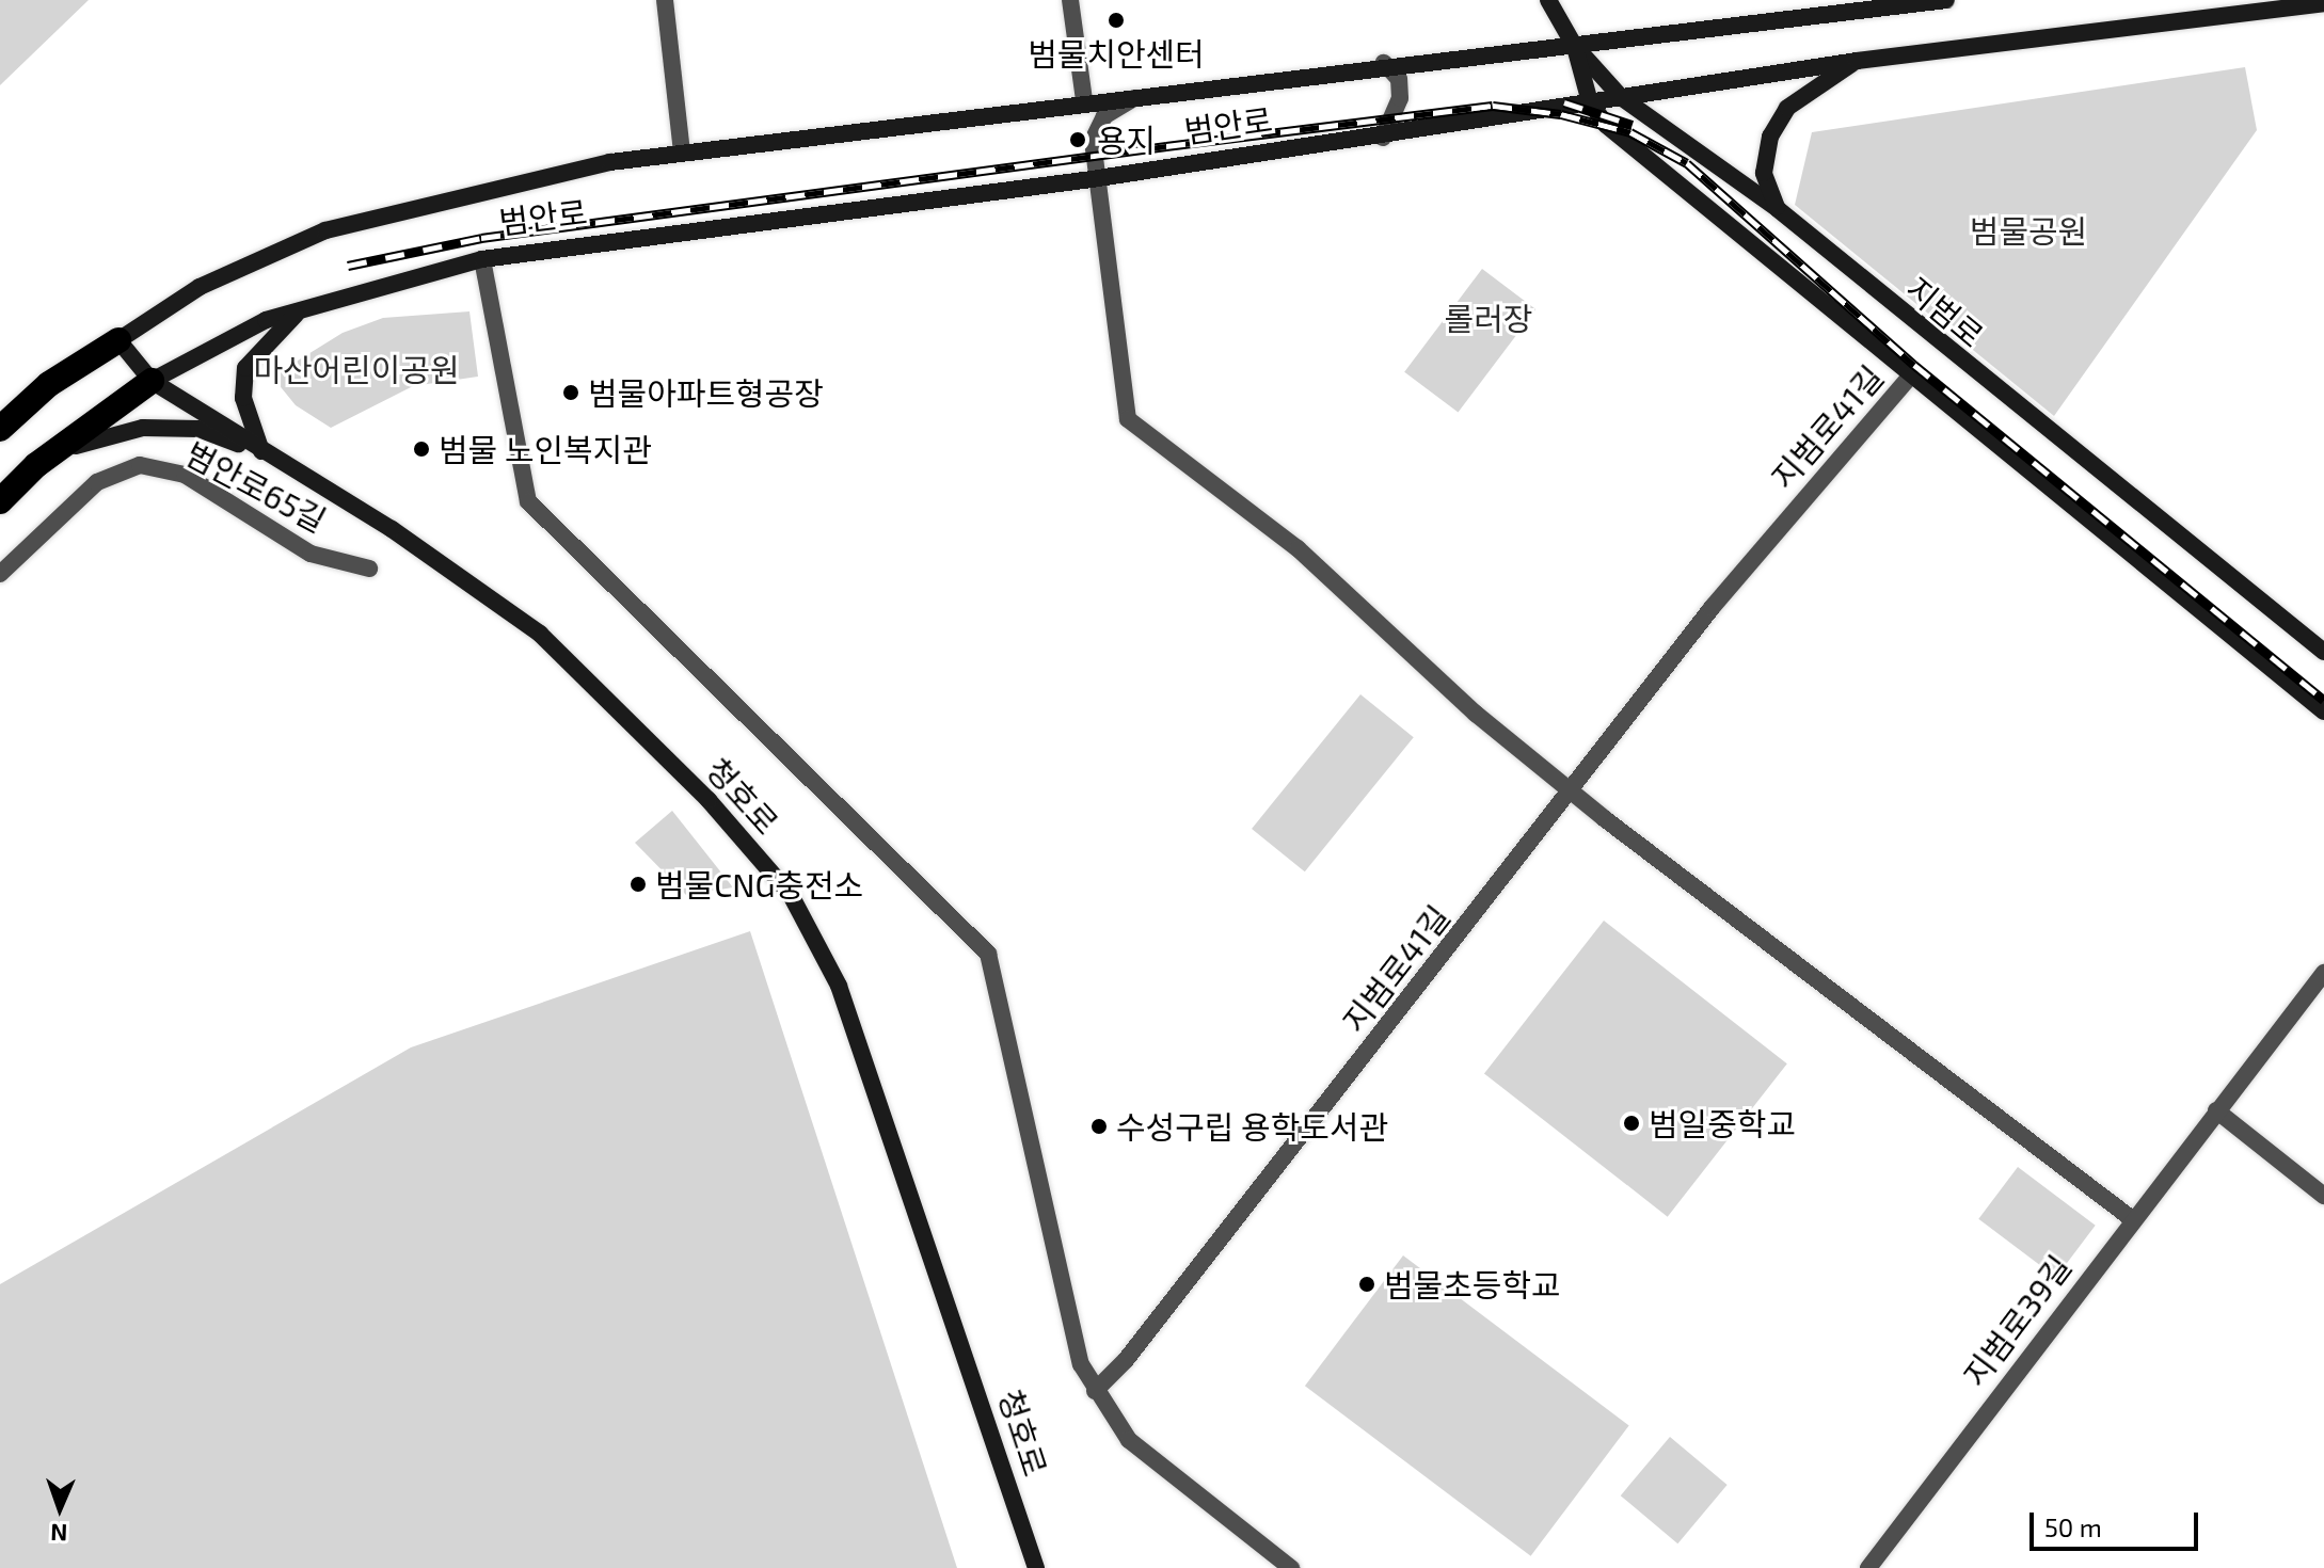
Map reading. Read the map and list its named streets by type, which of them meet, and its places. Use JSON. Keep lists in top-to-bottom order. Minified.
{"streets":{"highway":["범안로"],"main road":["지범로","청호로"],"street":["지범로41길","범안로65길","지범로39길"]},"crossings":[["범안로","지범로"],["범안로","청호로"]],"parks":["범물공원","롤러장","마산어린이공원"],"places":["범물치안센터","용지","범물아파트형공장","범물 노인복지관","범물CNG충전소","범일중학교","수성구립 용학도서관","범물초등학교"],"scale_bar":"50 m","north":"bottom"}
